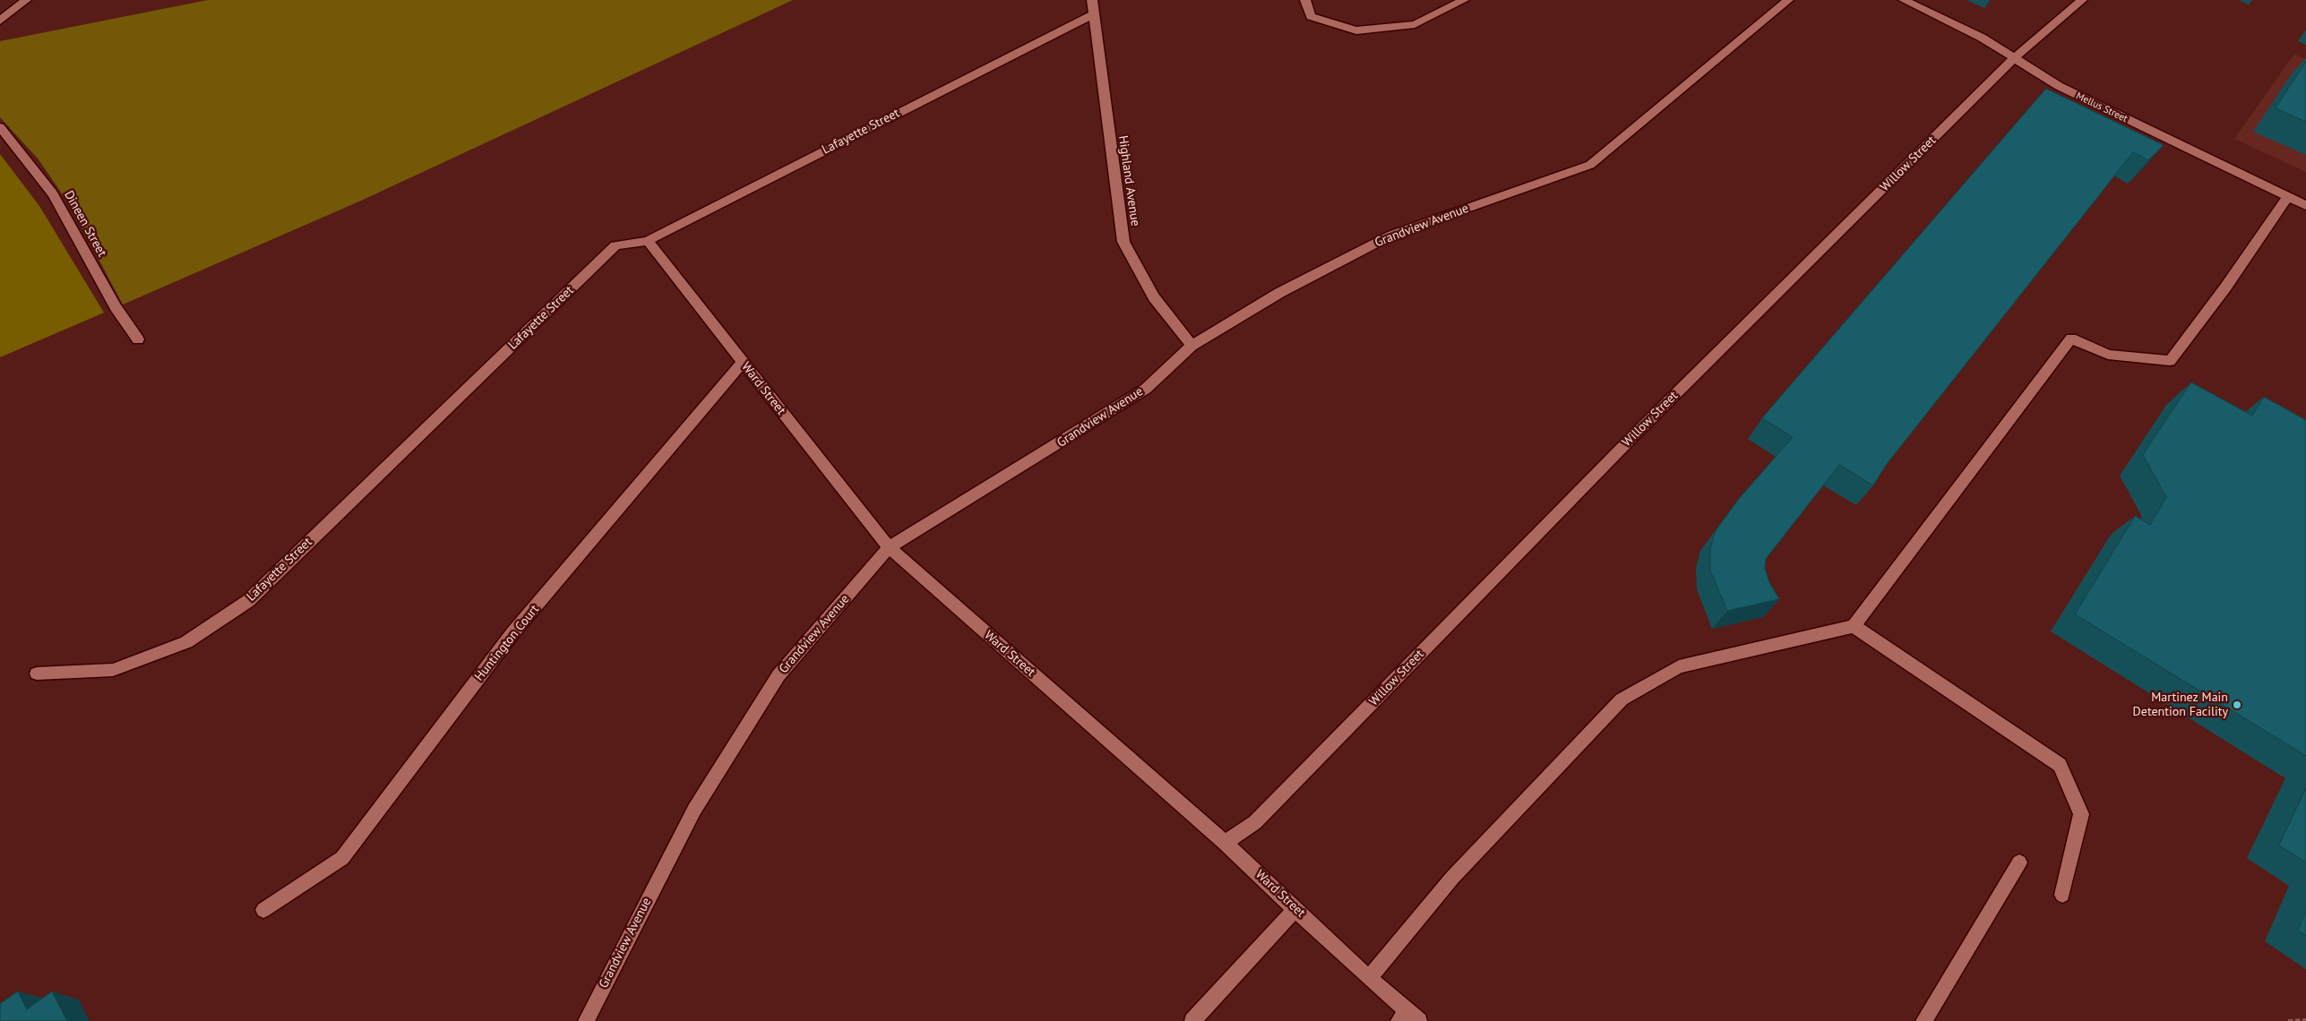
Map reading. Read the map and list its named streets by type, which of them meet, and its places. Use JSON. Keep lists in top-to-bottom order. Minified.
{"streets":{"street":["Mellus Street","Lafayette Street","Willow Street","Highland Avenue","Dineen Street","Grandview Avenue","Ward Street","Huntington Court"]},"crossings":[["Mellus Street","Willow Street"],["Lafayette Street","Highland Avenue"],["Lafayette Street","Ward Street"],["Willow Street","Ward Street"],["Highland Avenue","Grandview Avenue"],["Grandview Avenue","Ward Street"],["Ward Street","Huntington Court"]],"places":["Martinez Main Detention Facility"]}
